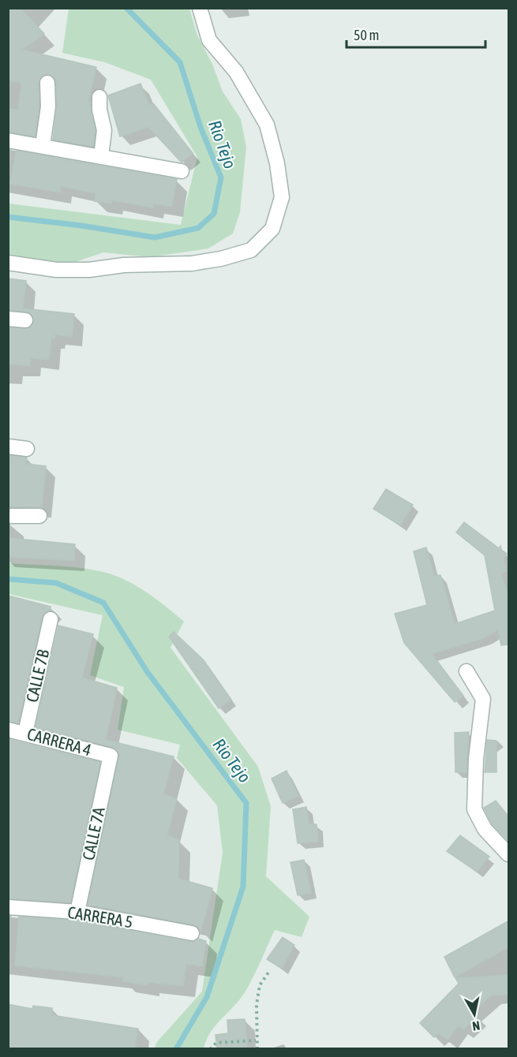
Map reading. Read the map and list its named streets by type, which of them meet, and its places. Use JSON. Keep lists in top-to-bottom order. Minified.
{"streets":{"street":["CALLE 7B","CARRERA 4","CALLE 7A","CARRERA 5"]},"crossings":[["CALLE 7B","CARRERA 4"],["CARRERA 4","CALLE 7A"],["CALLE 7A","CARRERA 5"]],"water":["Rio Tejo"],"scale_bar":"50 m","north":"bottom"}
